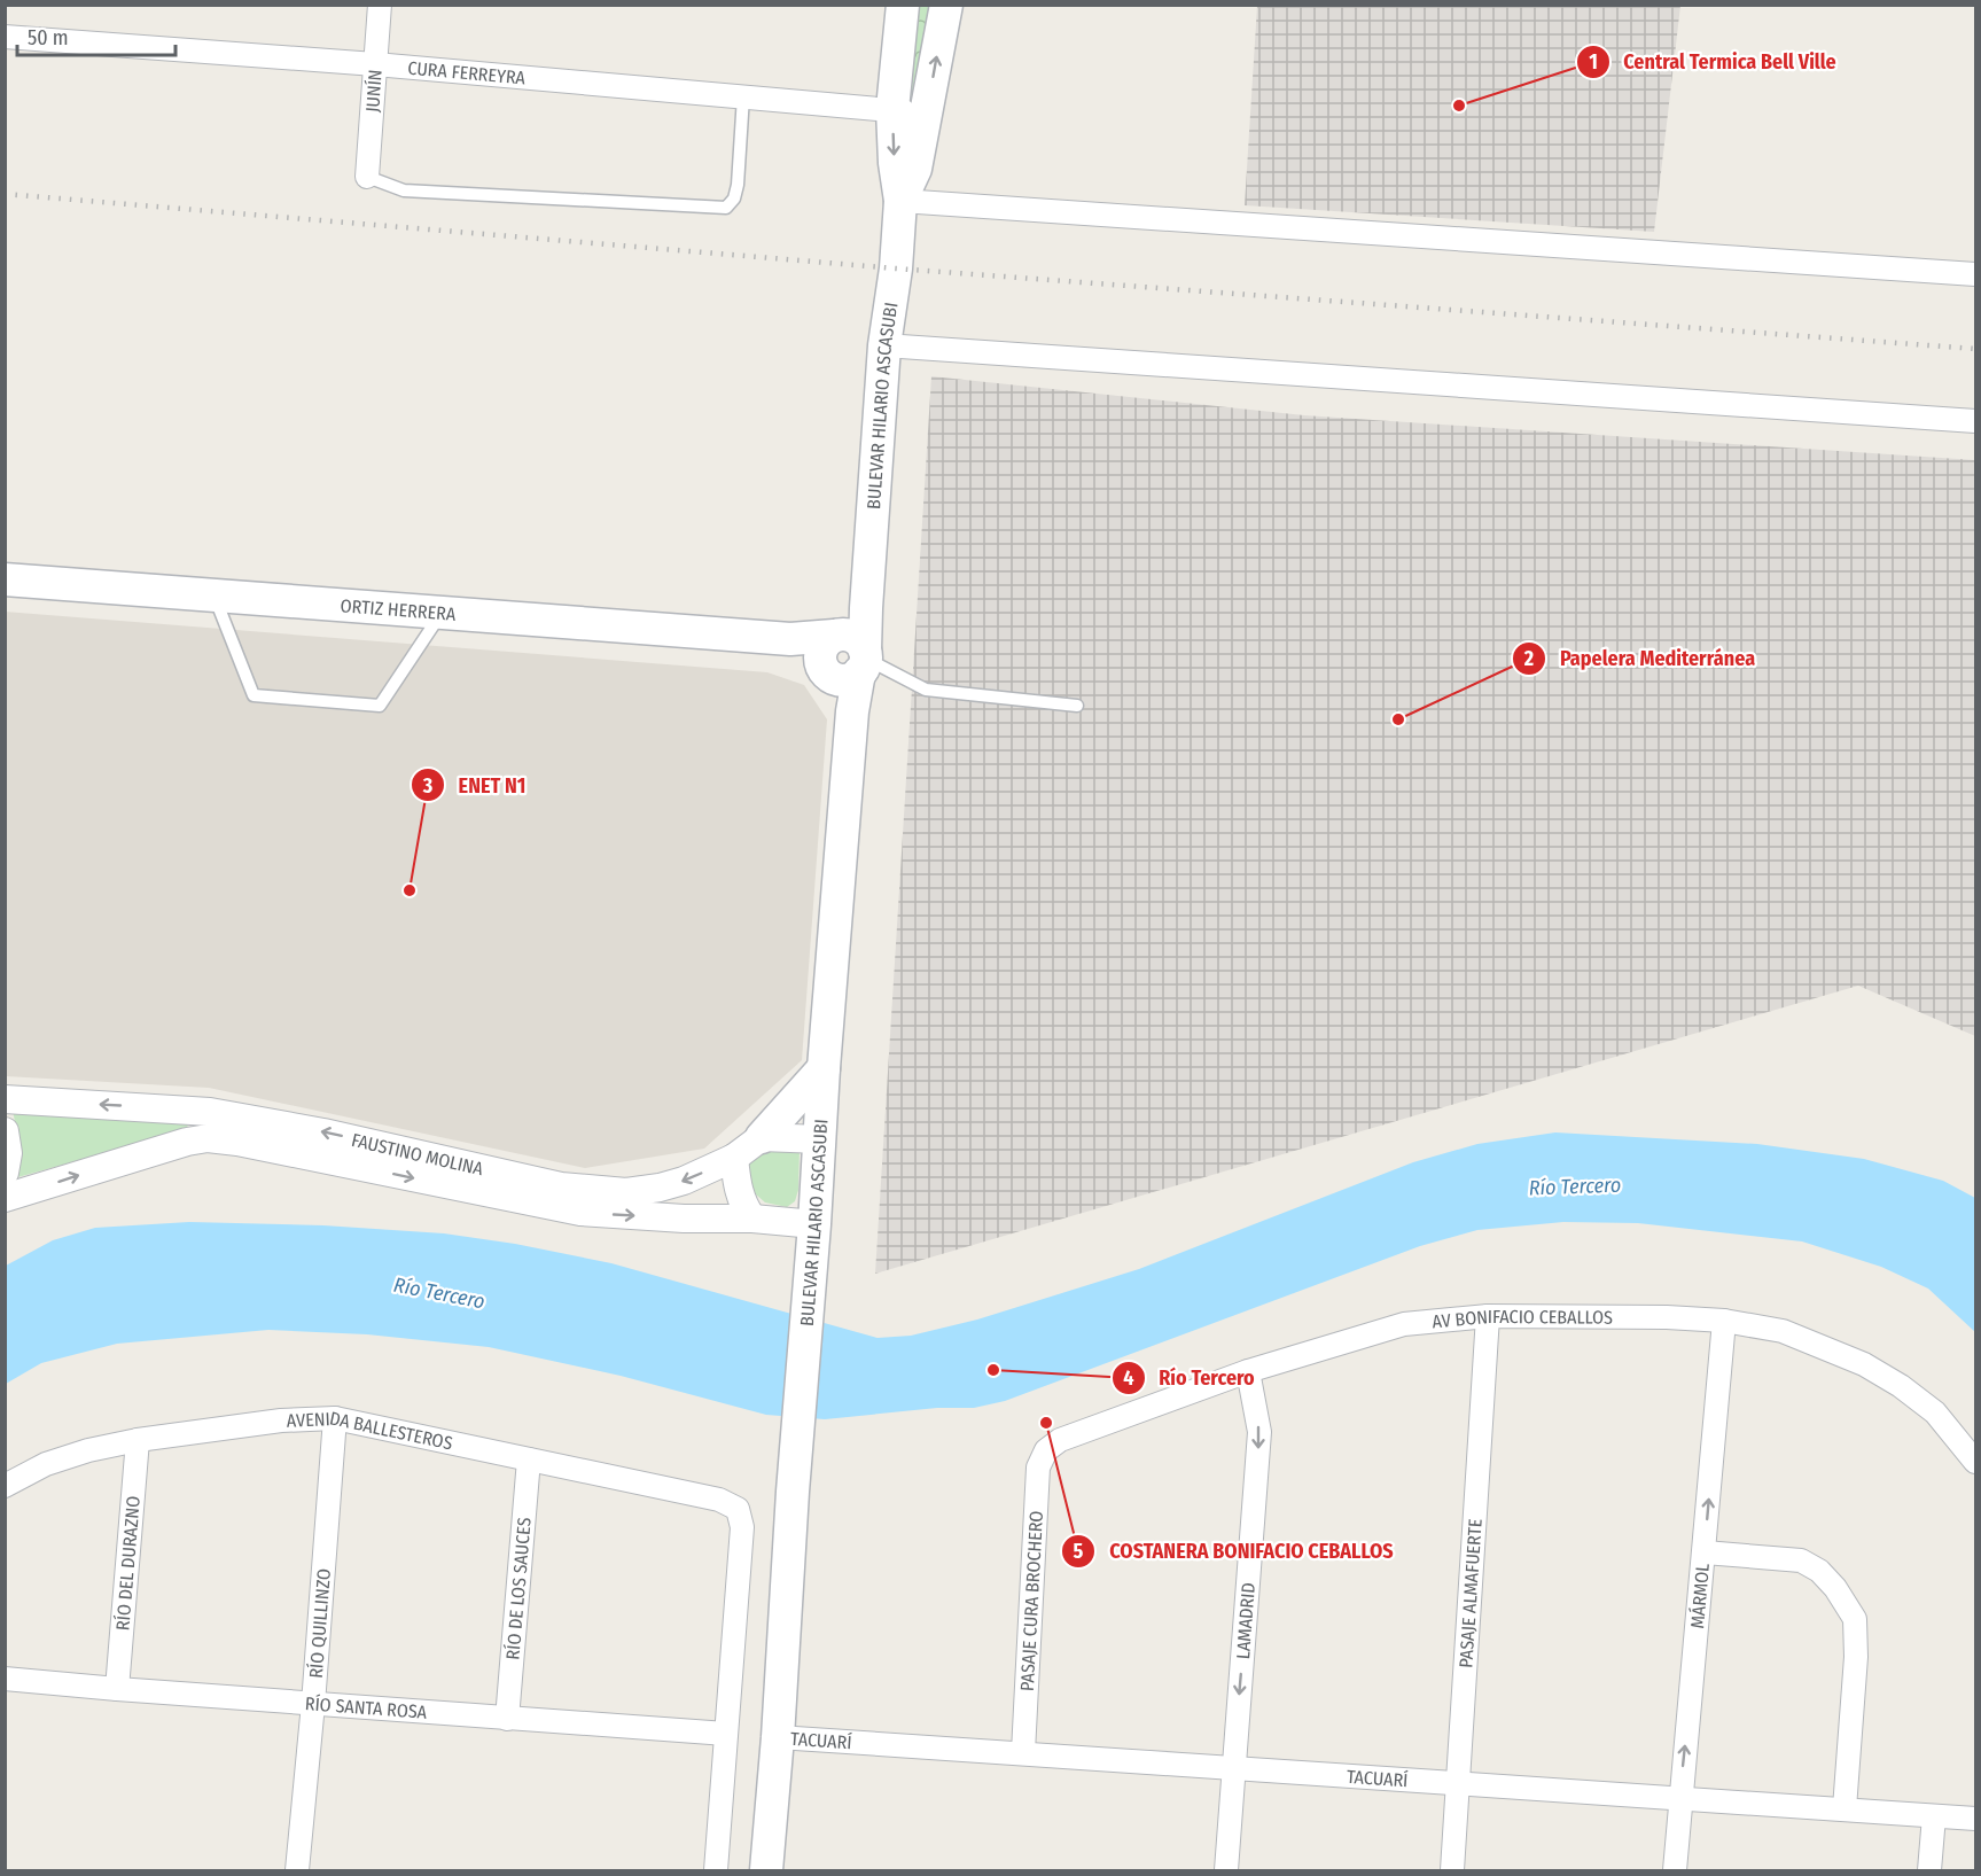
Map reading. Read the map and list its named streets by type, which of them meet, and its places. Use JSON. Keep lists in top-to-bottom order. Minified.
{"streets":{"main road":["BULEVAR HILARIO ASCASUBI","ORTIZ HERRERA"],"street":["CURA FERREYRA","JUNÍN","FAUSTINO MOLINA","AV BONIFACIO CEBALLOS","AVENIDA BALLESTEROS","RÍO DEL DURAZNO","RÍO DE LOS SAUCES","PASAJE ALMAFUERTE","MÁRMOL","PASAJE CURA BROCHERO","LAMADRID","RÍO QUILLINZO","RÍO SANTA ROSA","TACUARÍ"]},"crossings":[["CURA FERREYRA","JUNÍN"],["CURA FERREYRA","BULEVAR HILARIO ASCASUBI"],["BULEVAR HILARIO ASCASUBI","ORTIZ HERRERA"],["BULEVAR HILARIO ASCASUBI","FAUSTINO MOLINA"],["BULEVAR HILARIO ASCASUBI","TACUARÍ"],["AV BONIFACIO CEBALLOS","PASAJE ALMAFUERTE"],["AV BONIFACIO CEBALLOS","MÁRMOL"],["AV BONIFACIO CEBALLOS","PASAJE CURA BROCHERO"],["AV BONIFACIO CEBALLOS","LAMADRID"],["AVENIDA BALLESTEROS","RÍO DEL DURAZNO"],["AVENIDA BALLESTEROS","RÍO DE LOS SAUCES"],["AVENIDA BALLESTEROS","RÍO QUILLINZO"],["AVENIDA BALLESTEROS","RÍO SANTA ROSA"],["RÍO DEL DURAZNO","RÍO SANTA ROSA"],["RÍO DE LOS SAUCES","RÍO SANTA ROSA"],["PASAJE ALMAFUERTE","TACUARÍ"],["MÁRMOL","TACUARÍ"],["PASAJE CURA BROCHERO","TACUARÍ"],["LAMADRID","TACUARÍ"],["RÍO QUILLINZO","RÍO SANTA ROSA"]],"one_way":["MÁRMOL","LAMADRID"],"water":["Río Tercero"],"places":["Central Termica Bell Ville","Papelera Mediterránea","ENET N1","Río Tercero","COSTANERA BONIFACIO CEBALLOS"],"scale_bar":"50 m"}
